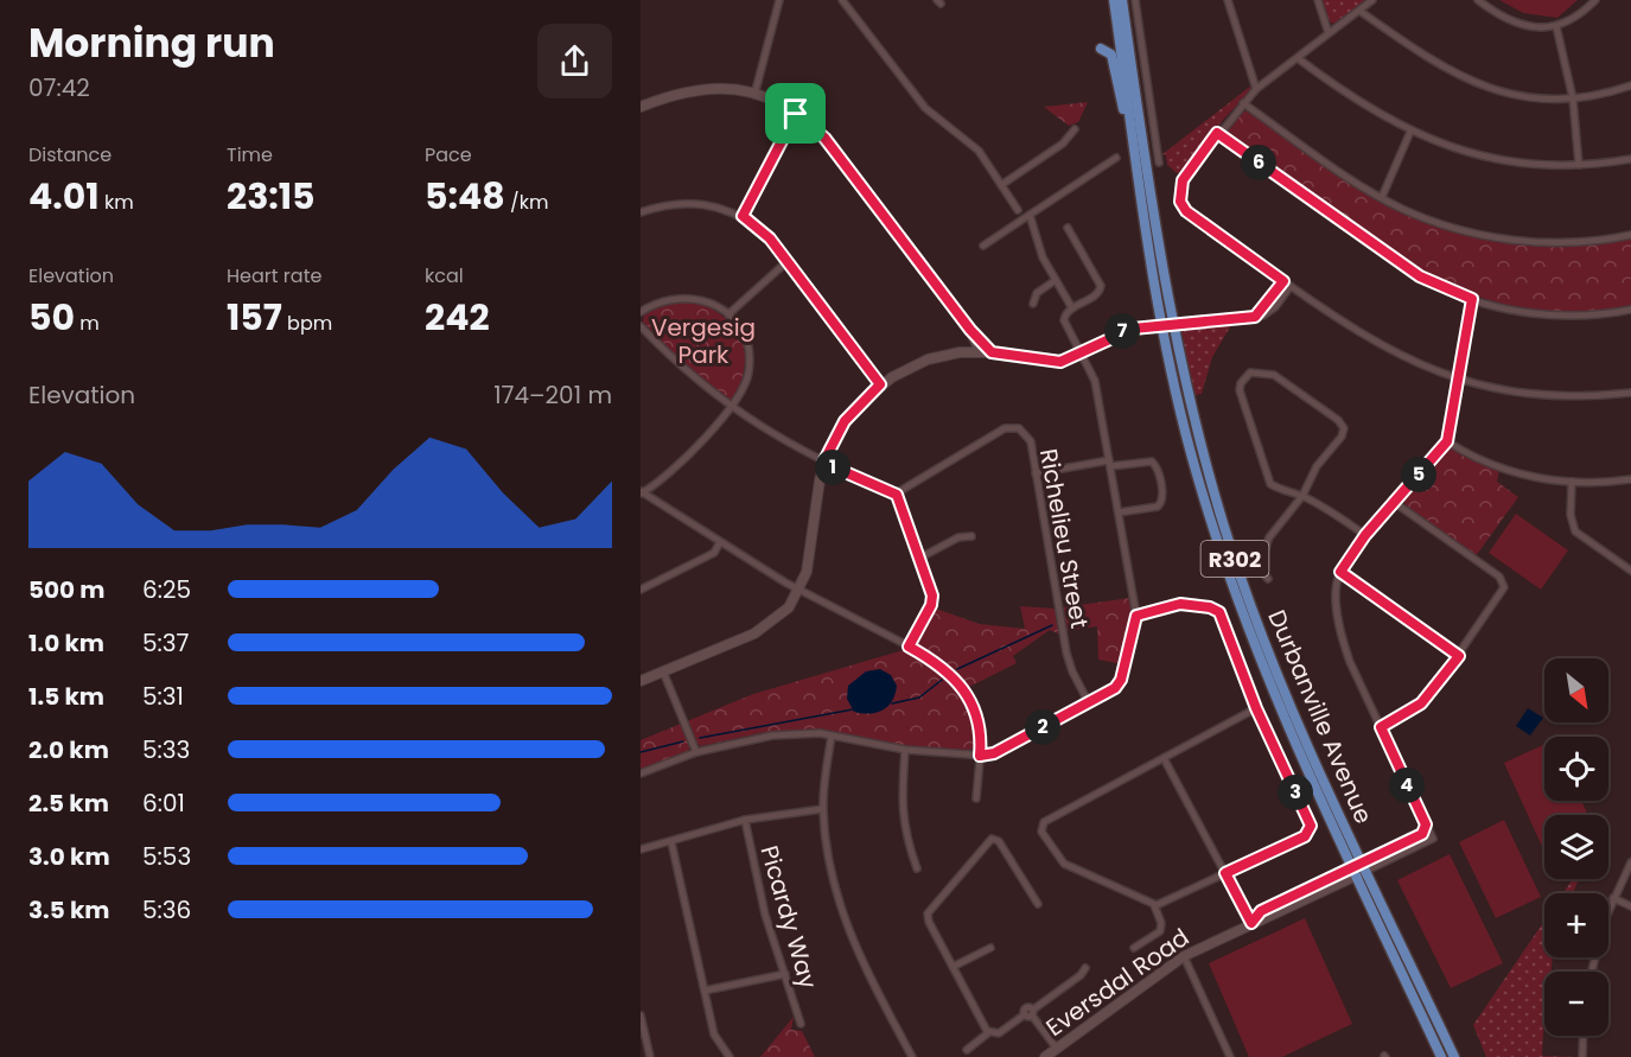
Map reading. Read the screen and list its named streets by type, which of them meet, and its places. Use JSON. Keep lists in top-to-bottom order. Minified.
{"streets":{"main road":["R302","Durbanville Avenue"],"street":["Richelieu Street","Picardy Way","Eversdal Road"]},"crossings":[["Durbanville Avenue","Eversdal Road"]],"parks":["Vergesig Park"],"north":"bottom right","page":{"heading":["Morning run","07:42"],"stats":[["Distance","4.01 km"],["Time","23:15"],["Pace","5:48 /km"],["Elevation","50 m"],["Heart rate","157 bpm"],["kcal","242"]],"pins":["6","7","1","5","2","4","3"],"chart":["Elevation","174–201 m"],"list":[{"name":"500 m","note":"6:25"},{"name":"1.0 km","note":"5:37"},{"name":"1.5 km","note":"5:31"},{"name":"2.0 km","note":"5:33"},{"name":"2.5 km","note":"6:01"},{"name":"3.0 km","note":"5:53"},{"name":"3.5 km","note":"5:36"}],"map_buttons":["+","−"]}}
